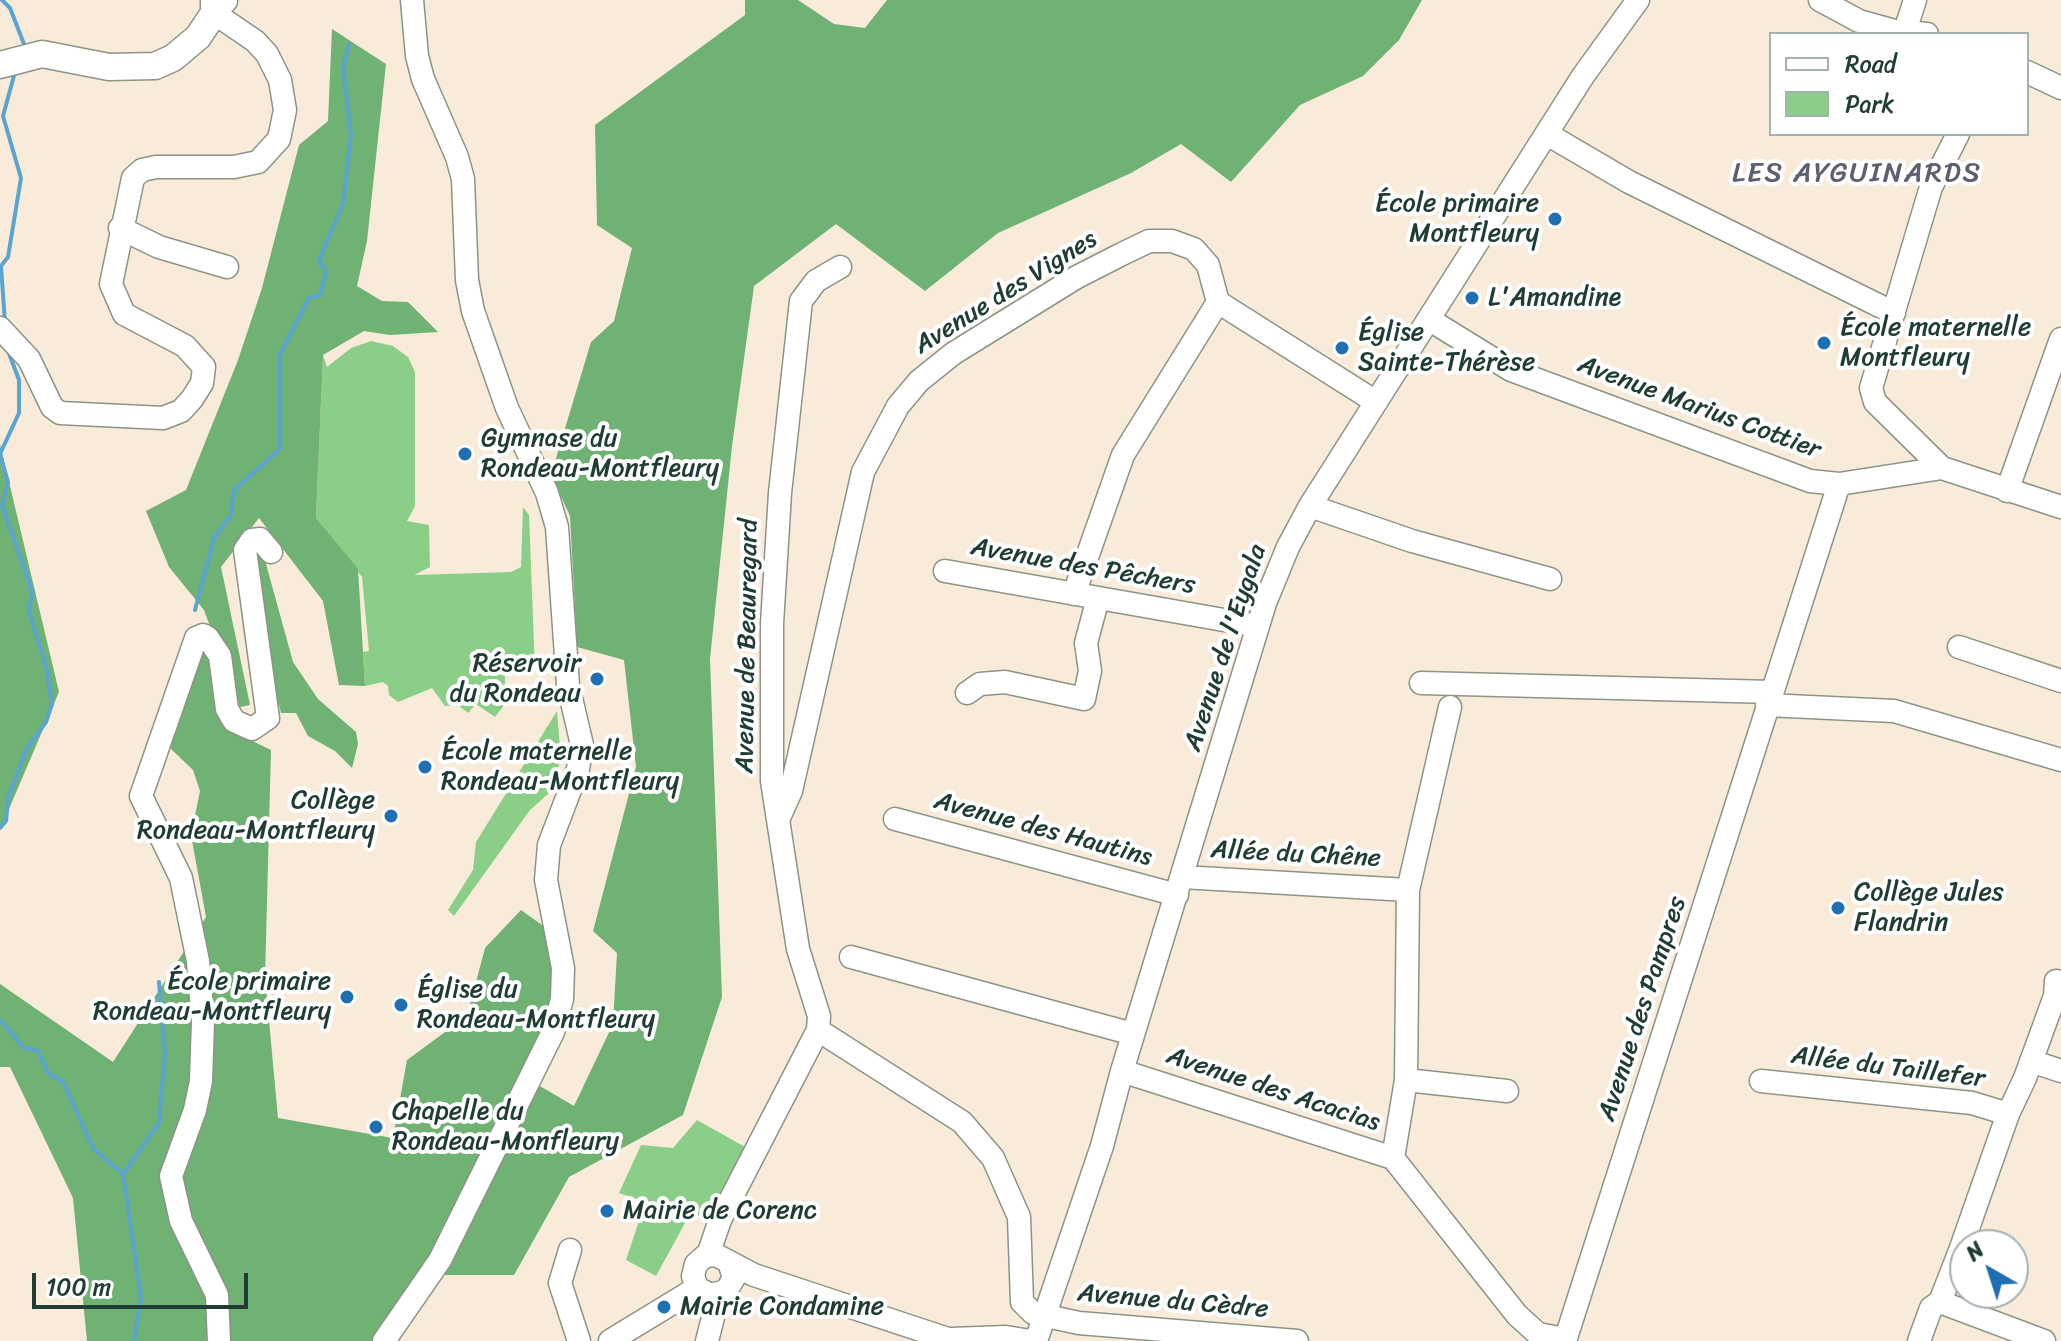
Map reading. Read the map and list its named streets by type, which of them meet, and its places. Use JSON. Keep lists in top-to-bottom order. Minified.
{"streets":{"street":["Avenue des Vignes","Avenue Marius Cottier","Avenue des Pêchers","Avenue de Beauregard","Avenue de l'Eygala","Avenue des Hautins","Allée du Chêne","Avenue des Pampres","Allée du Taillefer","Avenue des Acacias","Avenue du Cèdre"]},"crossings":[["Avenue des Vignes","Avenue de Beauregard"],["Avenue Marius Cottier","Avenue de l'Eygala"],["Avenue Marius Cottier","Avenue des Pampres"],["Avenue des Pêchers","Avenue de l'Eygala"],["Avenue de l'Eygala","Avenue des Hautins"],["Avenue de l'Eygala","Allée du Chêne"],["Avenue de l'Eygala","Avenue des Acacias"],["Avenue de l'Eygala","Avenue du Cèdre"],["Avenue des Hautins","Allée du Chêne"],["Avenue des Pampres","Avenue des Acacias"]],"districts":["LES AYGUINARDS"],"places":["École primaire Montfleury","L'Amandine","École maternelle Montfleury","Église Sainte-Thérèse","Gymnase du Rondeau-Montfleury","Réservoir du Rondeau","École maternelle Rondeau-Montfleury","Collège Rondeau-Montfleury","Collège Jules Flandrin","École primaire Rondeau-Montfleury","Église du Rondeau-Montfleury","Chapelle du Rondeau-Monfleury","Mairie de Corenc","Mairie Condamine"],"legend":["Road","Park"],"scale_bar":"100 m","north":"top left"}
